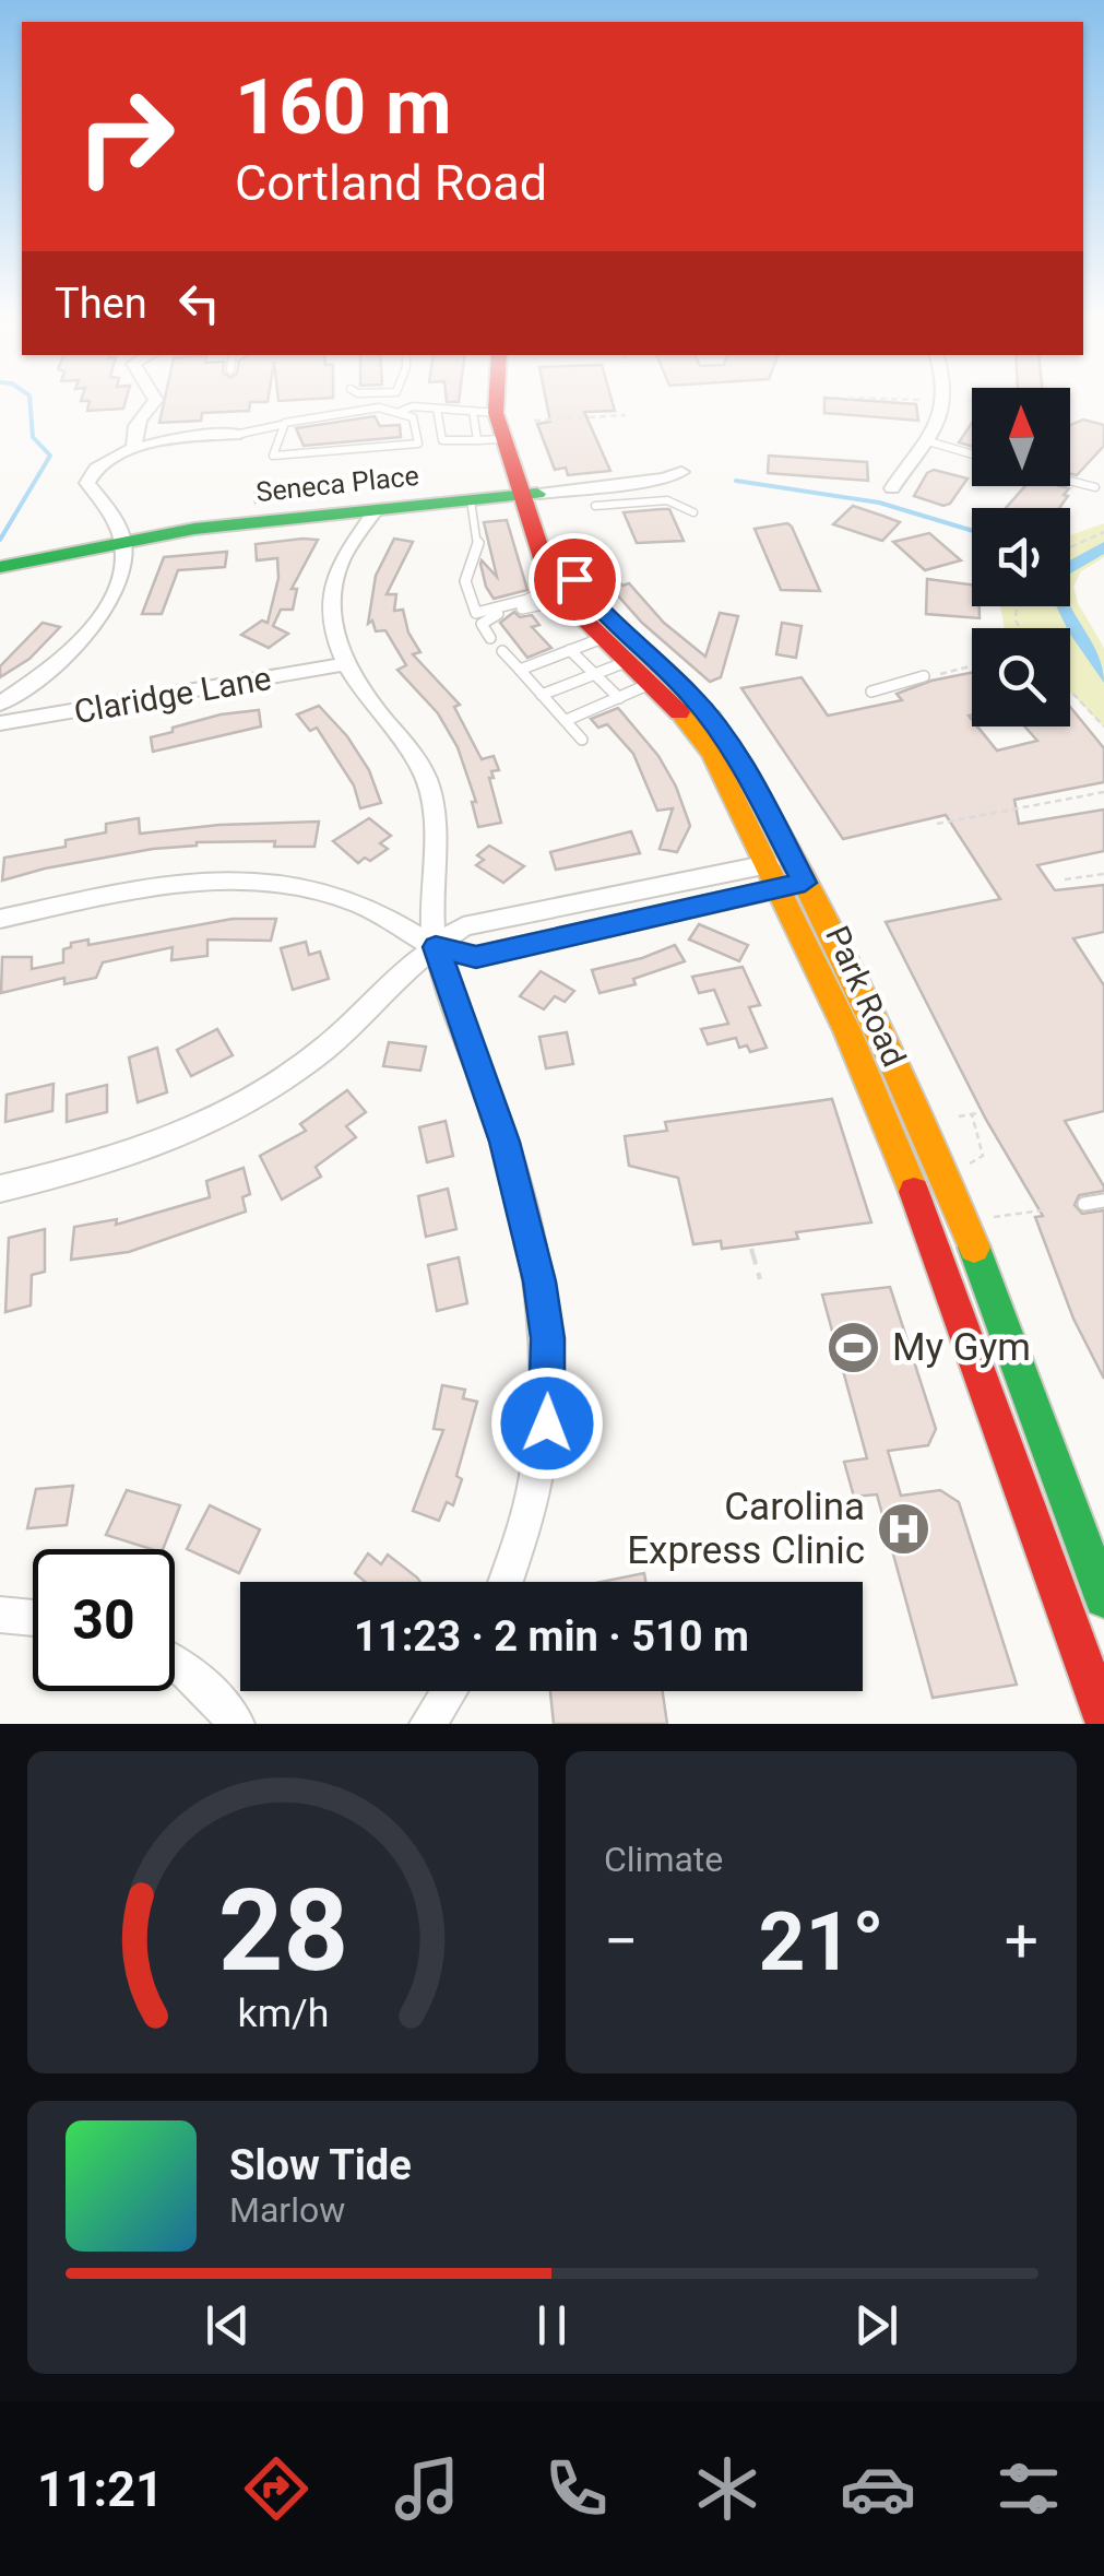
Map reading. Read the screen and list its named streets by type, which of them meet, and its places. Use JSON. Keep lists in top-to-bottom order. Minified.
{"streets":{"main road":["Seneca Place","Park Road"],"street":["Claridge Lane"]},"crossings":[["Seneca Place","Park Road"]],"places":{"sports":["My Gym"],"hospital":["Carolina Express Clinic"]},"north":"top","page":{"turn":["160 m","Cortland Road"],"then":"Then","limit":"30","trip":"11:23 · 2 min · 510 m","tile":"Climate","heat":["−","21°","+"],"song":["Slow Tide","Marlow"],"tabs":"11:21","gauge":["28","km/h"]}}
